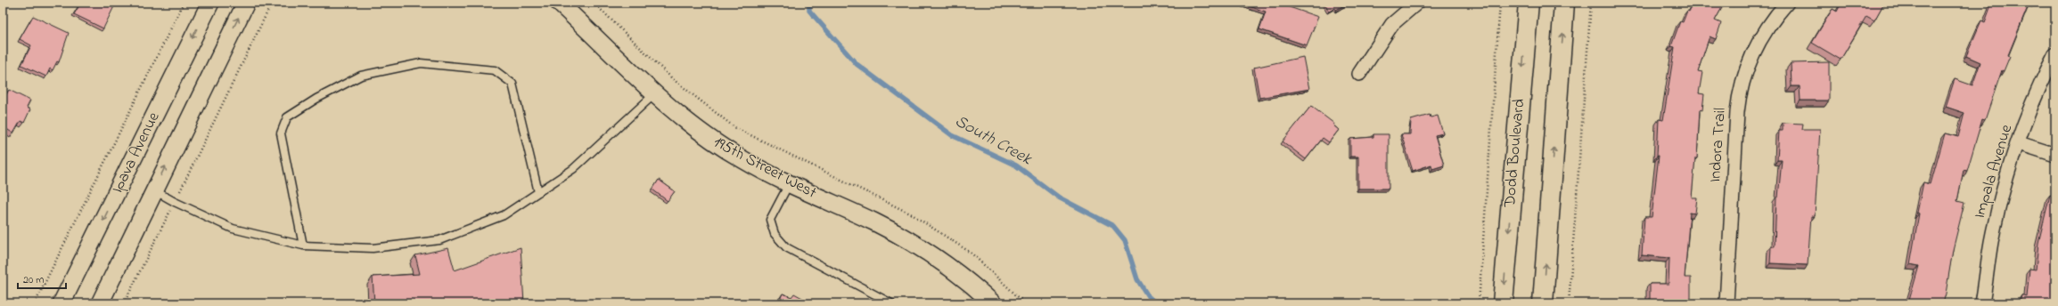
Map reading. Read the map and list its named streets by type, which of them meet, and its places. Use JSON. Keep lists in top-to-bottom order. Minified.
{"streets":{"main road":["Dodd Boulevard"],"street":["Indora Trail","Ipava Avenue","195th Street West","Impala Avenue"]},"water":["South Creek"],"scale_bar":"20 m"}
